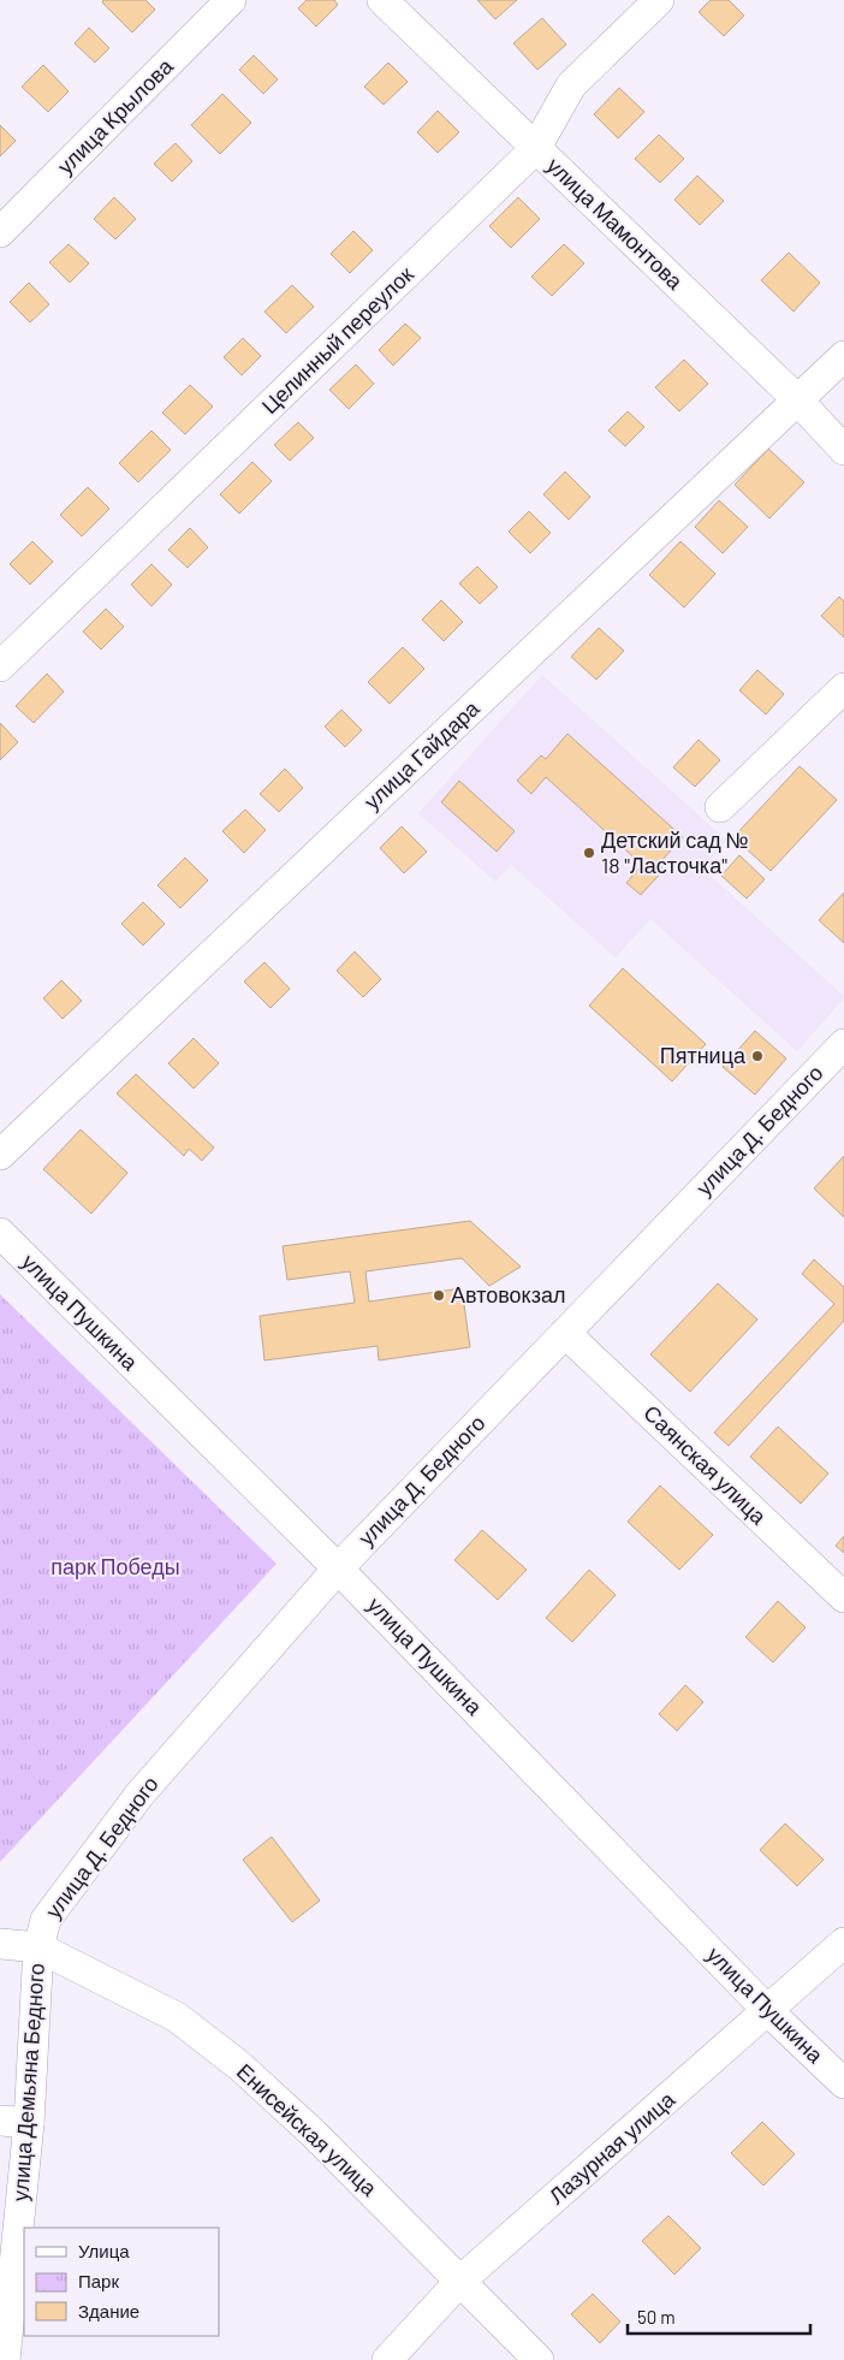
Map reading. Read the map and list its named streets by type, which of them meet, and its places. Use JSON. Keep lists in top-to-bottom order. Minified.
{"streets":{"street":["улица Крылова","улица Мамонтова","Целинный переулок","улица Гайдара","улица Д. Бедного","улица Пушкина","Саянская улица","улица Демьяна Бедного","Енисейская улица","Лазурная улица"]},"crossings":[["улица Мамонтова","Целинный переулок"],["улица Мамонтова","улица Гайдара"],["улица Д. Бедного","улица Пушкина"],["улица Д. Бедного","Саянская улица"],["улица Д. Бедного","улица Демьяна Бедного"],["улица Д. Бедного","Енисейская улица"],["улица Пушкина","Лазурная улица"],["улица Демьяна Бедного","Енисейская улица"],["Енисейская улица","Лазурная улица"]],"parks":["парк Победы"],"places":["Детский сад № 18 \"Ласточка\"","Пятница","Автовокзал"],"legend":["Улица","Парк","Здание"],"scale_bar":"50 m"}
